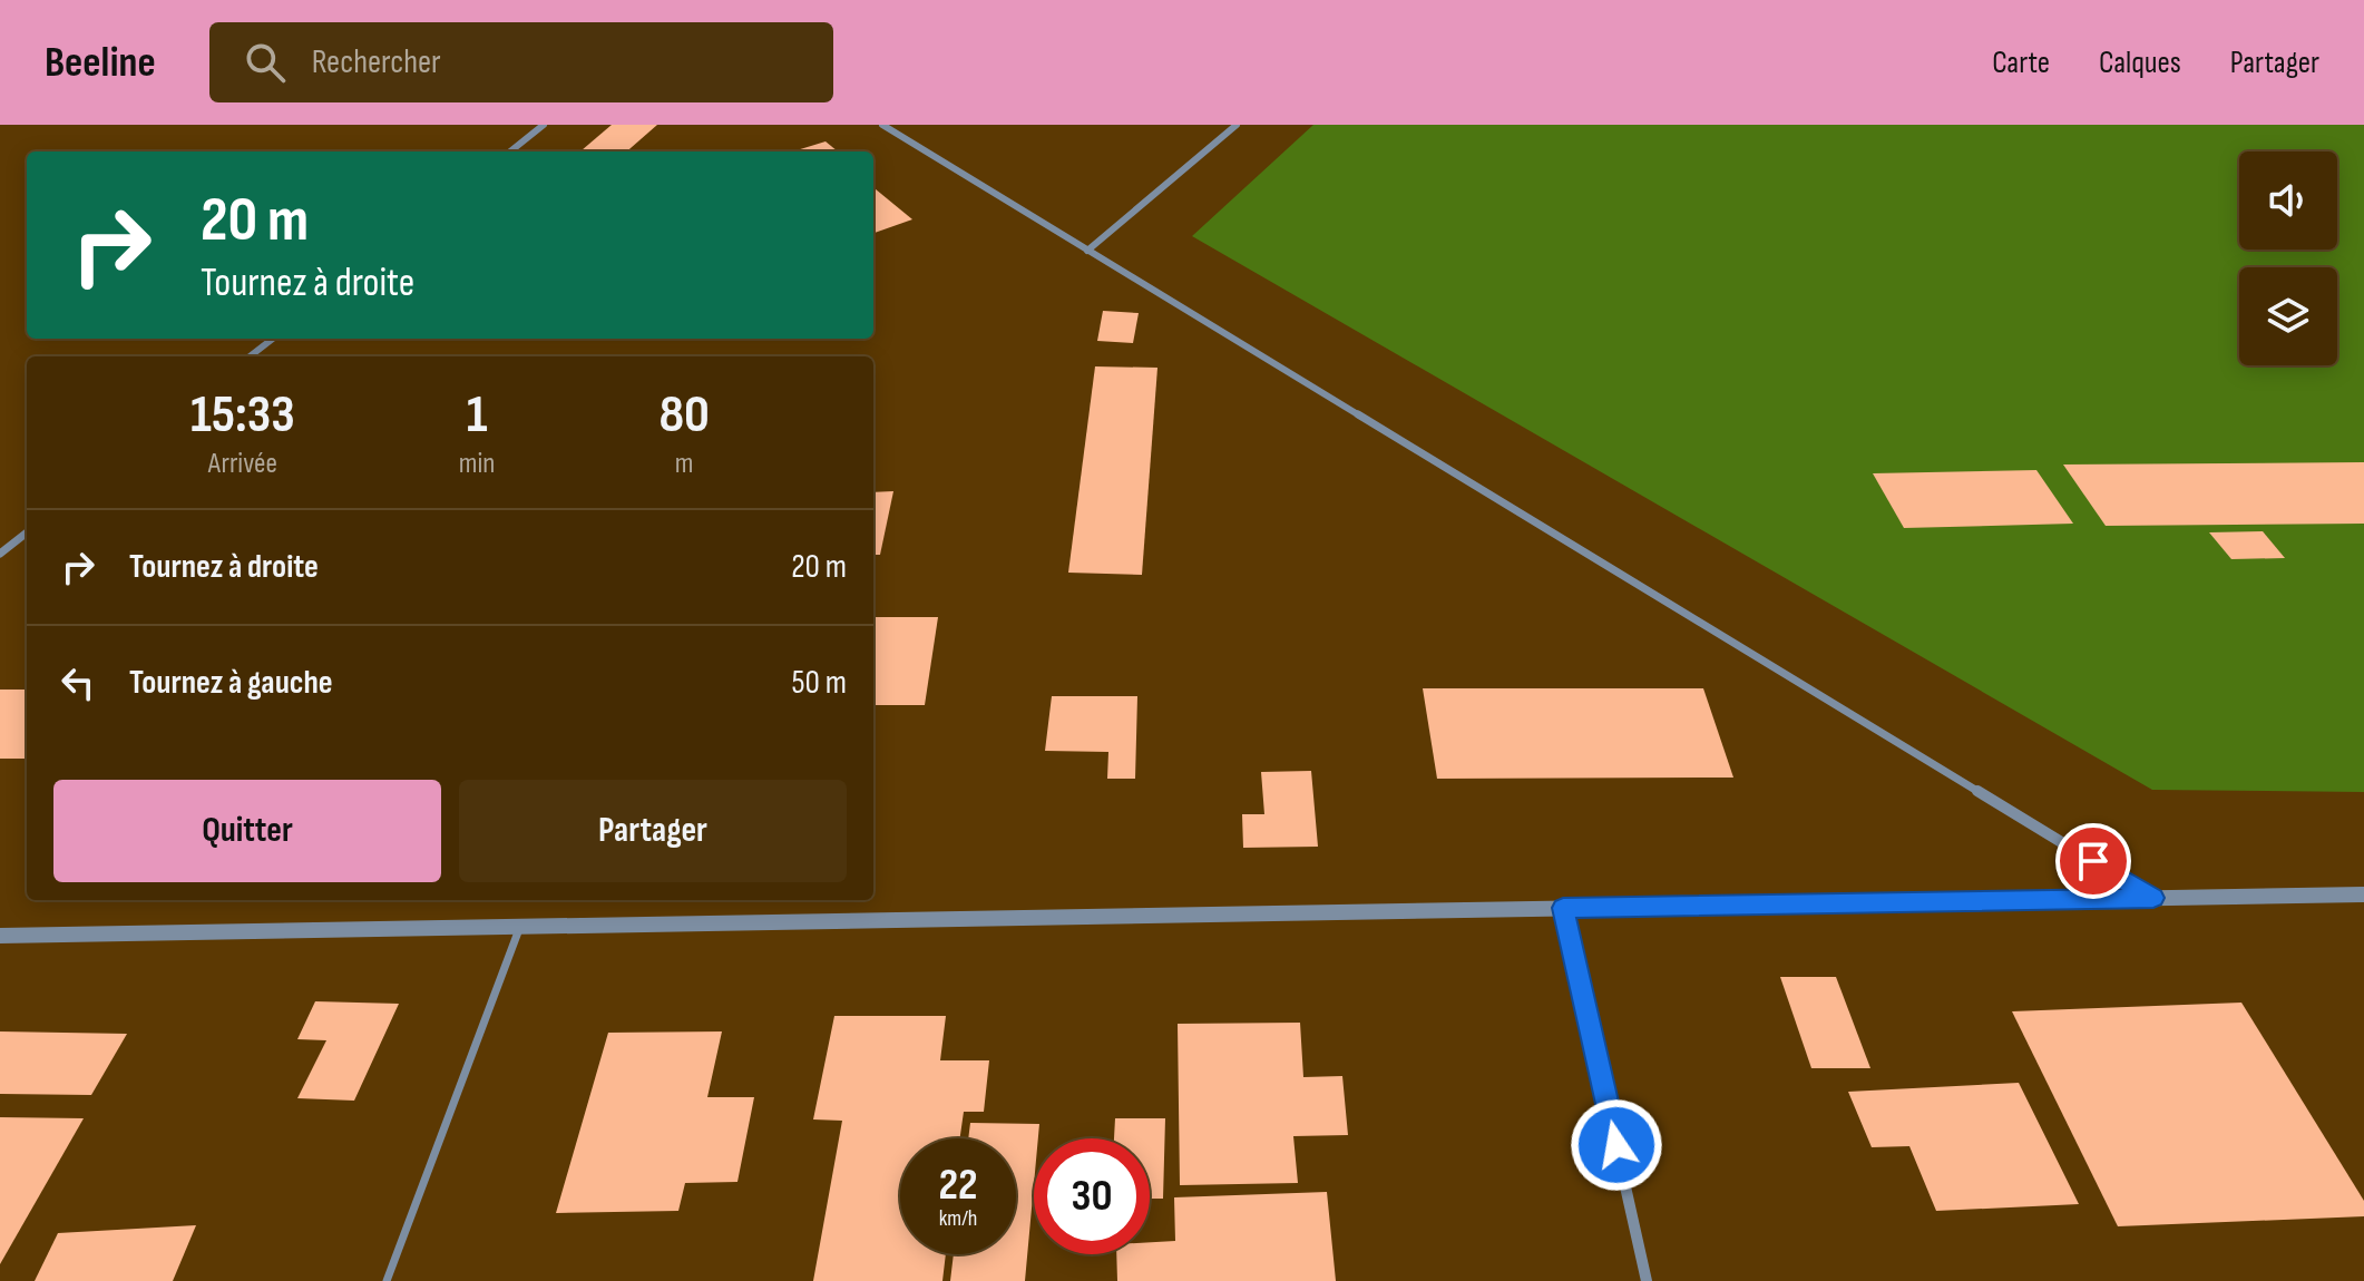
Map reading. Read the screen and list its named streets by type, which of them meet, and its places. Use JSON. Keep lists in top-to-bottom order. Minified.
{"page":{"header":"Beeline","search":"Rechercher","nav":["Carte","Calques","Partager"],"turn":["20 m","Tournez à droite"],"eta":["15:33","Arrivée","1","min","80","m"],"list":[{"name":"Tournez à droite","value":"20 m"},{"name":"Tournez à gauche","value":"50 m"}],"buttons":["Quitter","Partager"],"speed":"22 km/h","limit":"30"}}
